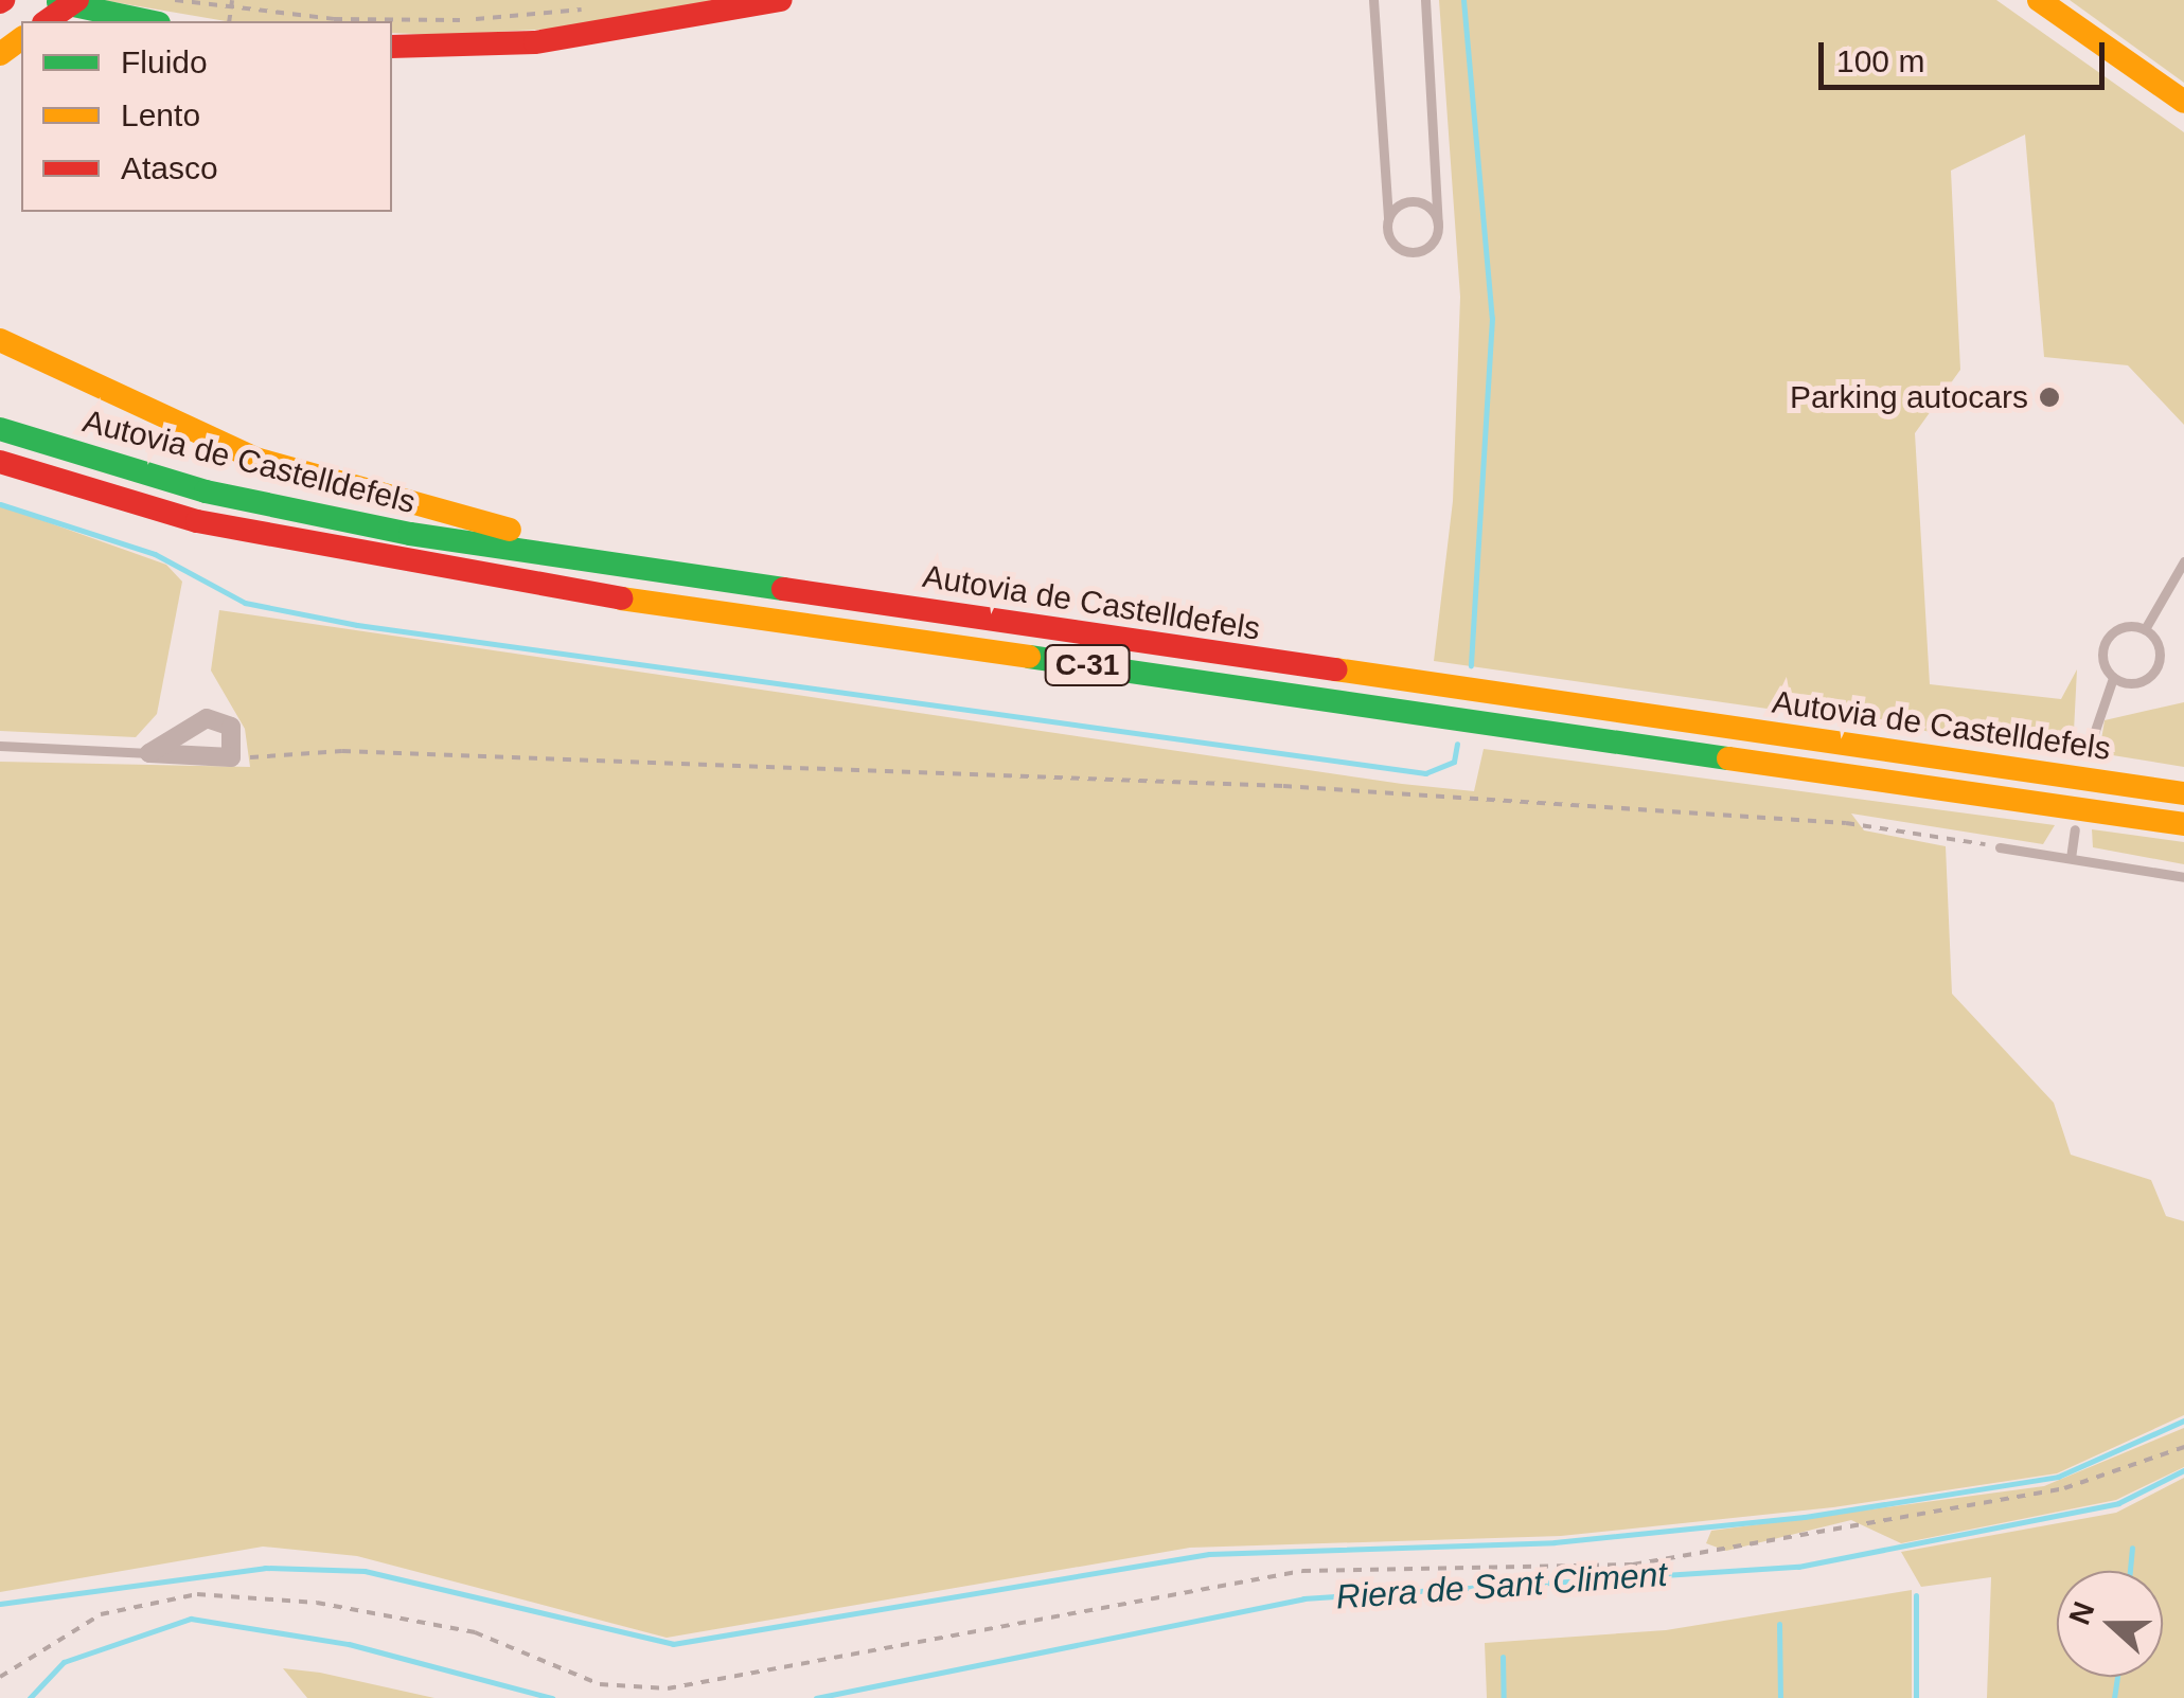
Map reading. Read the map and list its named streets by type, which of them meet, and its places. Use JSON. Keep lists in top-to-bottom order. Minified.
{"streets":{"main road":["Autovia de Castelldefels","C-31"]},"water":["Riera de Sant Climent"],"places":["Parking autocars"],"legend":["Fluido","Lento","Atasco"],"scale_bar":"100 m","north":"left"}
